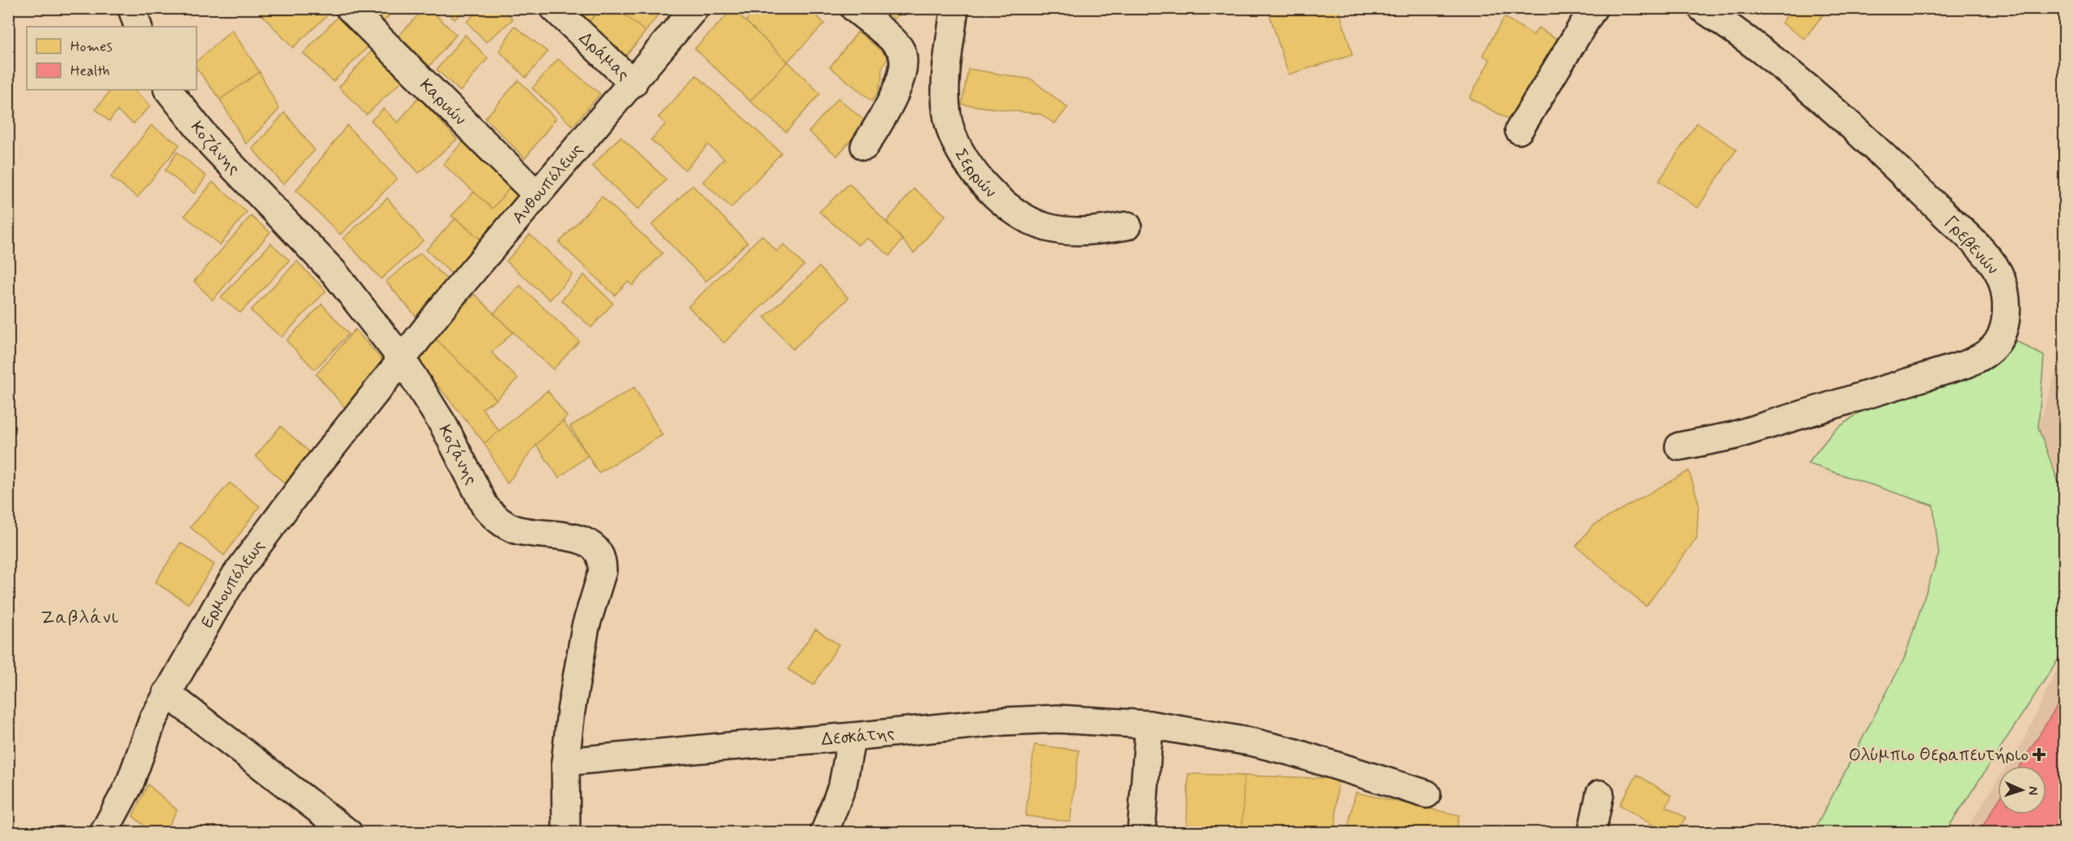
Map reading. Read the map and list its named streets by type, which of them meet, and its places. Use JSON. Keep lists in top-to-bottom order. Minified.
{"streets":{"street":["Δράμας","Καρυών","Κοζάνης","Σερρών","Ανθουπόλεως","Γρεβενών","Ερμουπόλεως","Δεσκάτης"]},"crossings":[["Δράμας","Ανθουπόλεως"],["Καρυών","Ανθουπόλεως"],["Κοζάνης","Ανθουπόλεως"],["Κοζάνης","Ερμουπόλεως"],["Κοζάνης","Δεσκάτης"],["Ανθουπόλεως","Ερμουπόλεως"]],"districts":["Ζαβλάνι"],"places":{"health":["Ολύμπιο Θεραπευτήριο"]},"legend":["Homes","Health"],"north":"right"}
